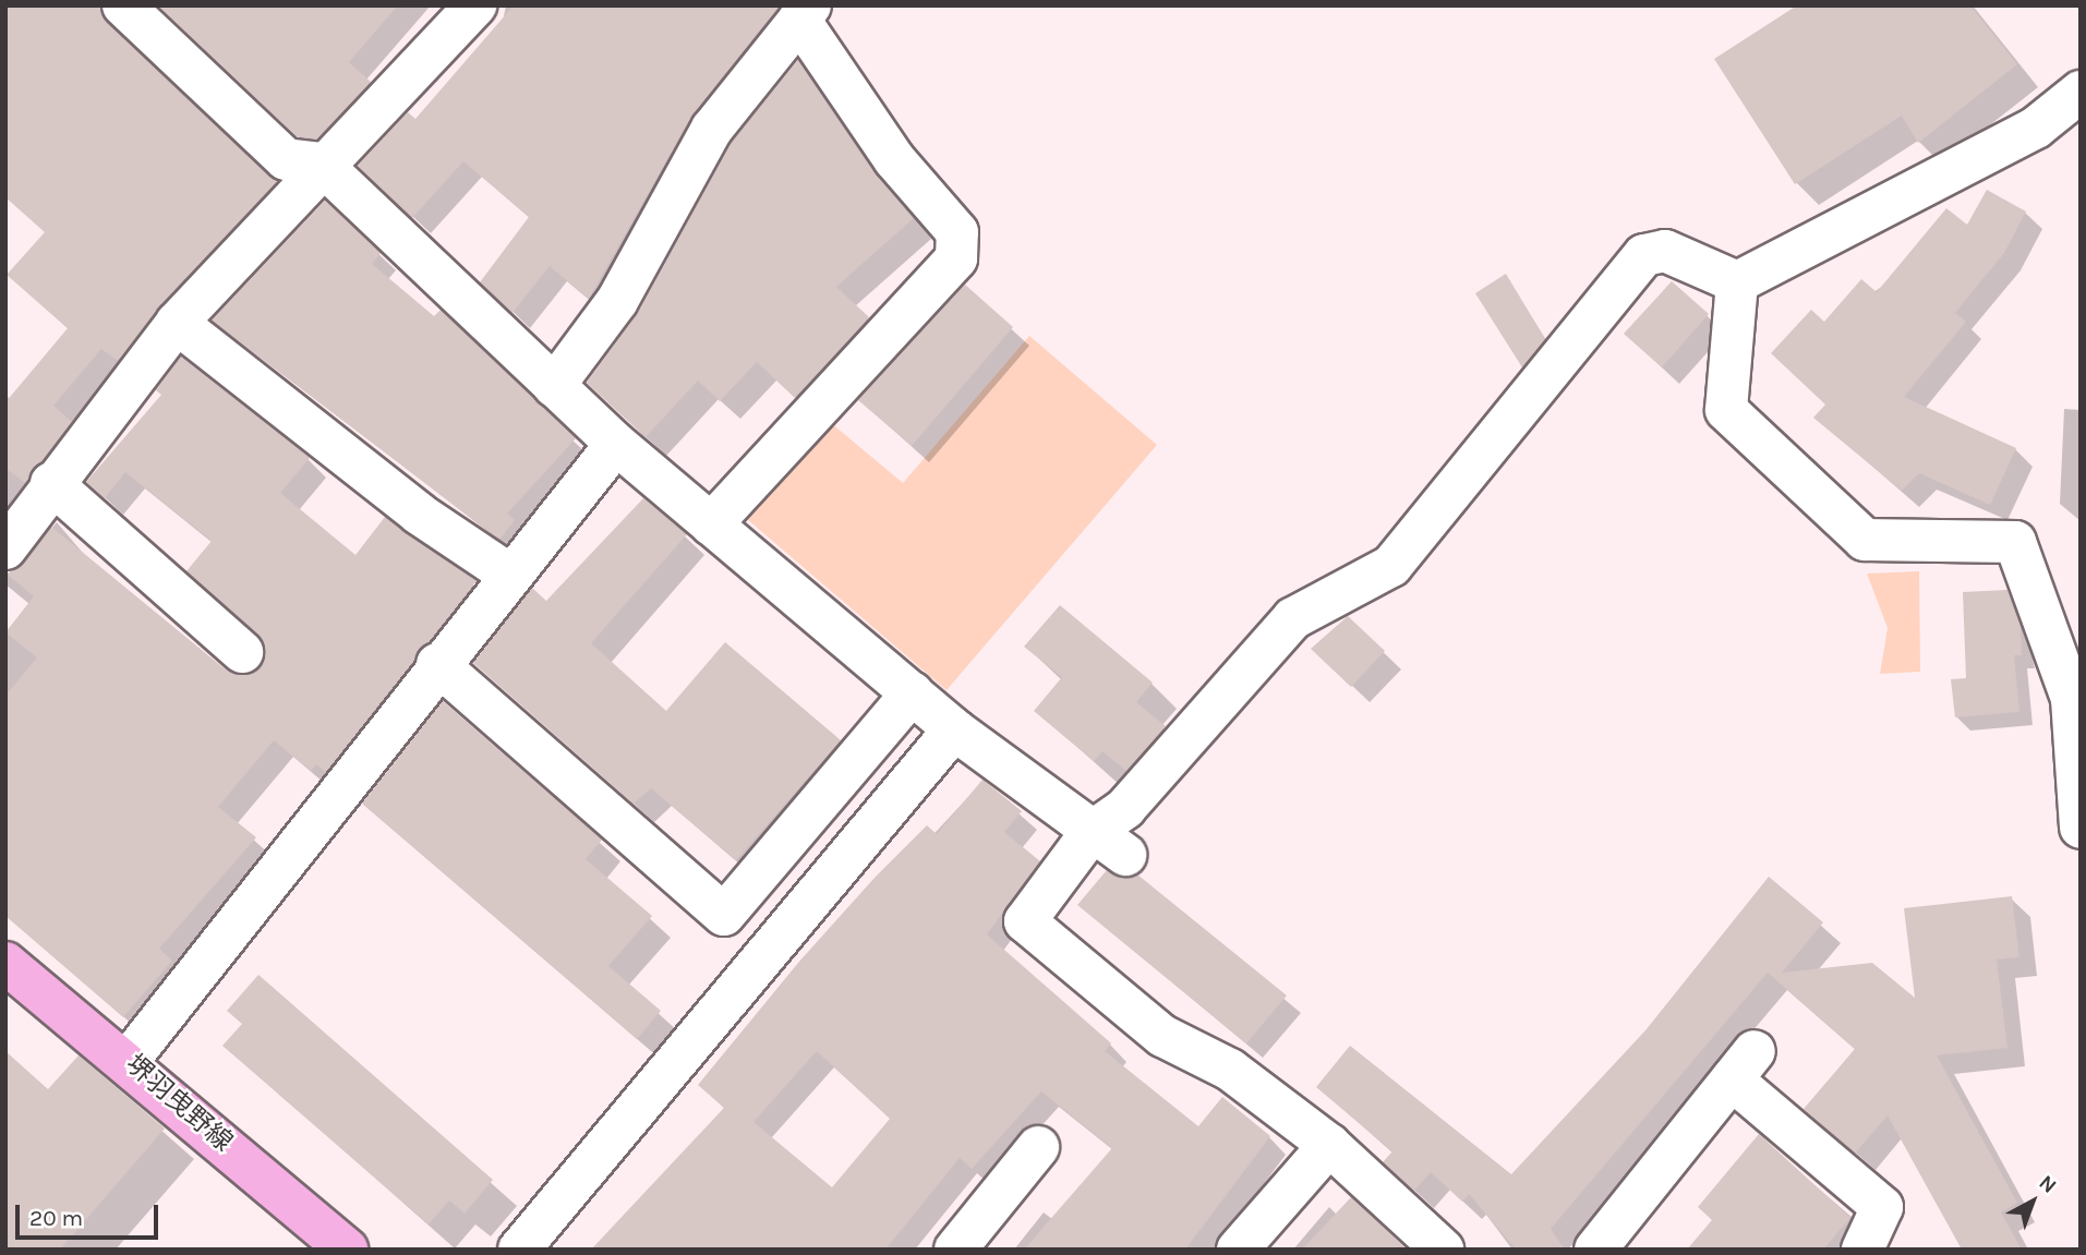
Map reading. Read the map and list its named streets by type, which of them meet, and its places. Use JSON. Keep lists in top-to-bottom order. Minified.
{"streets":{"main road":["堺羽曳野線"]},"scale_bar":"20 m","north":"top right"}
